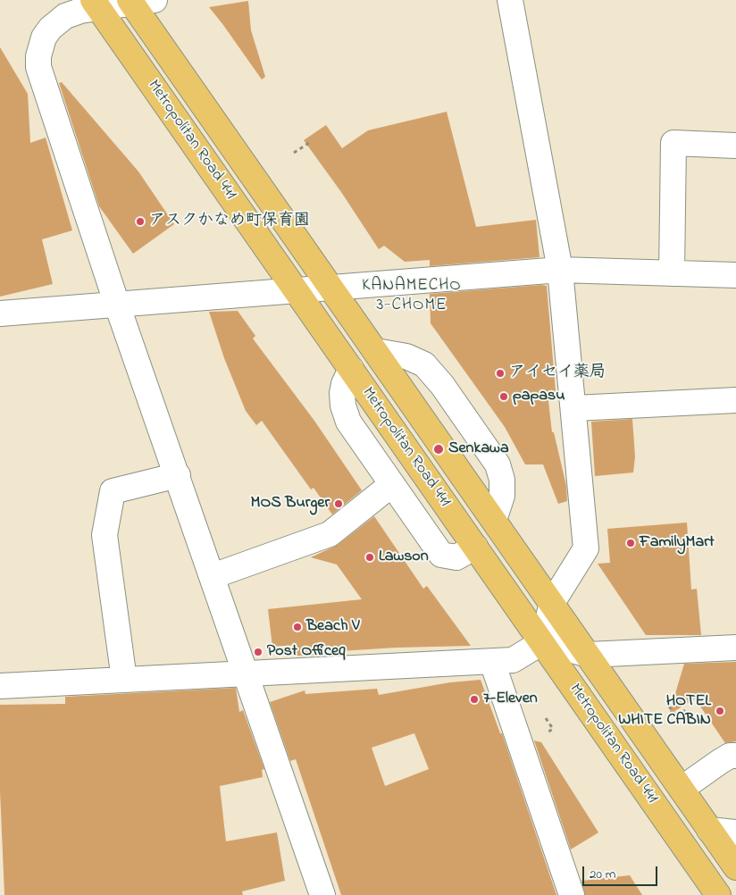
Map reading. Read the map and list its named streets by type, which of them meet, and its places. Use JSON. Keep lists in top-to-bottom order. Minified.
{"streets":{"main road":["Metropolitan Road 441"]},"districts":["KANAMECHO 3-CHOME"],"places":["アスクかなめ町保育園","アイセイ薬局","papasu","Senkawa","MOS Burger","FamilyMart","Lawson","Beach V","Post Officeq","7-Eleven","HOTEL WHITE CABIN"],"scale_bar":"20 m"}
